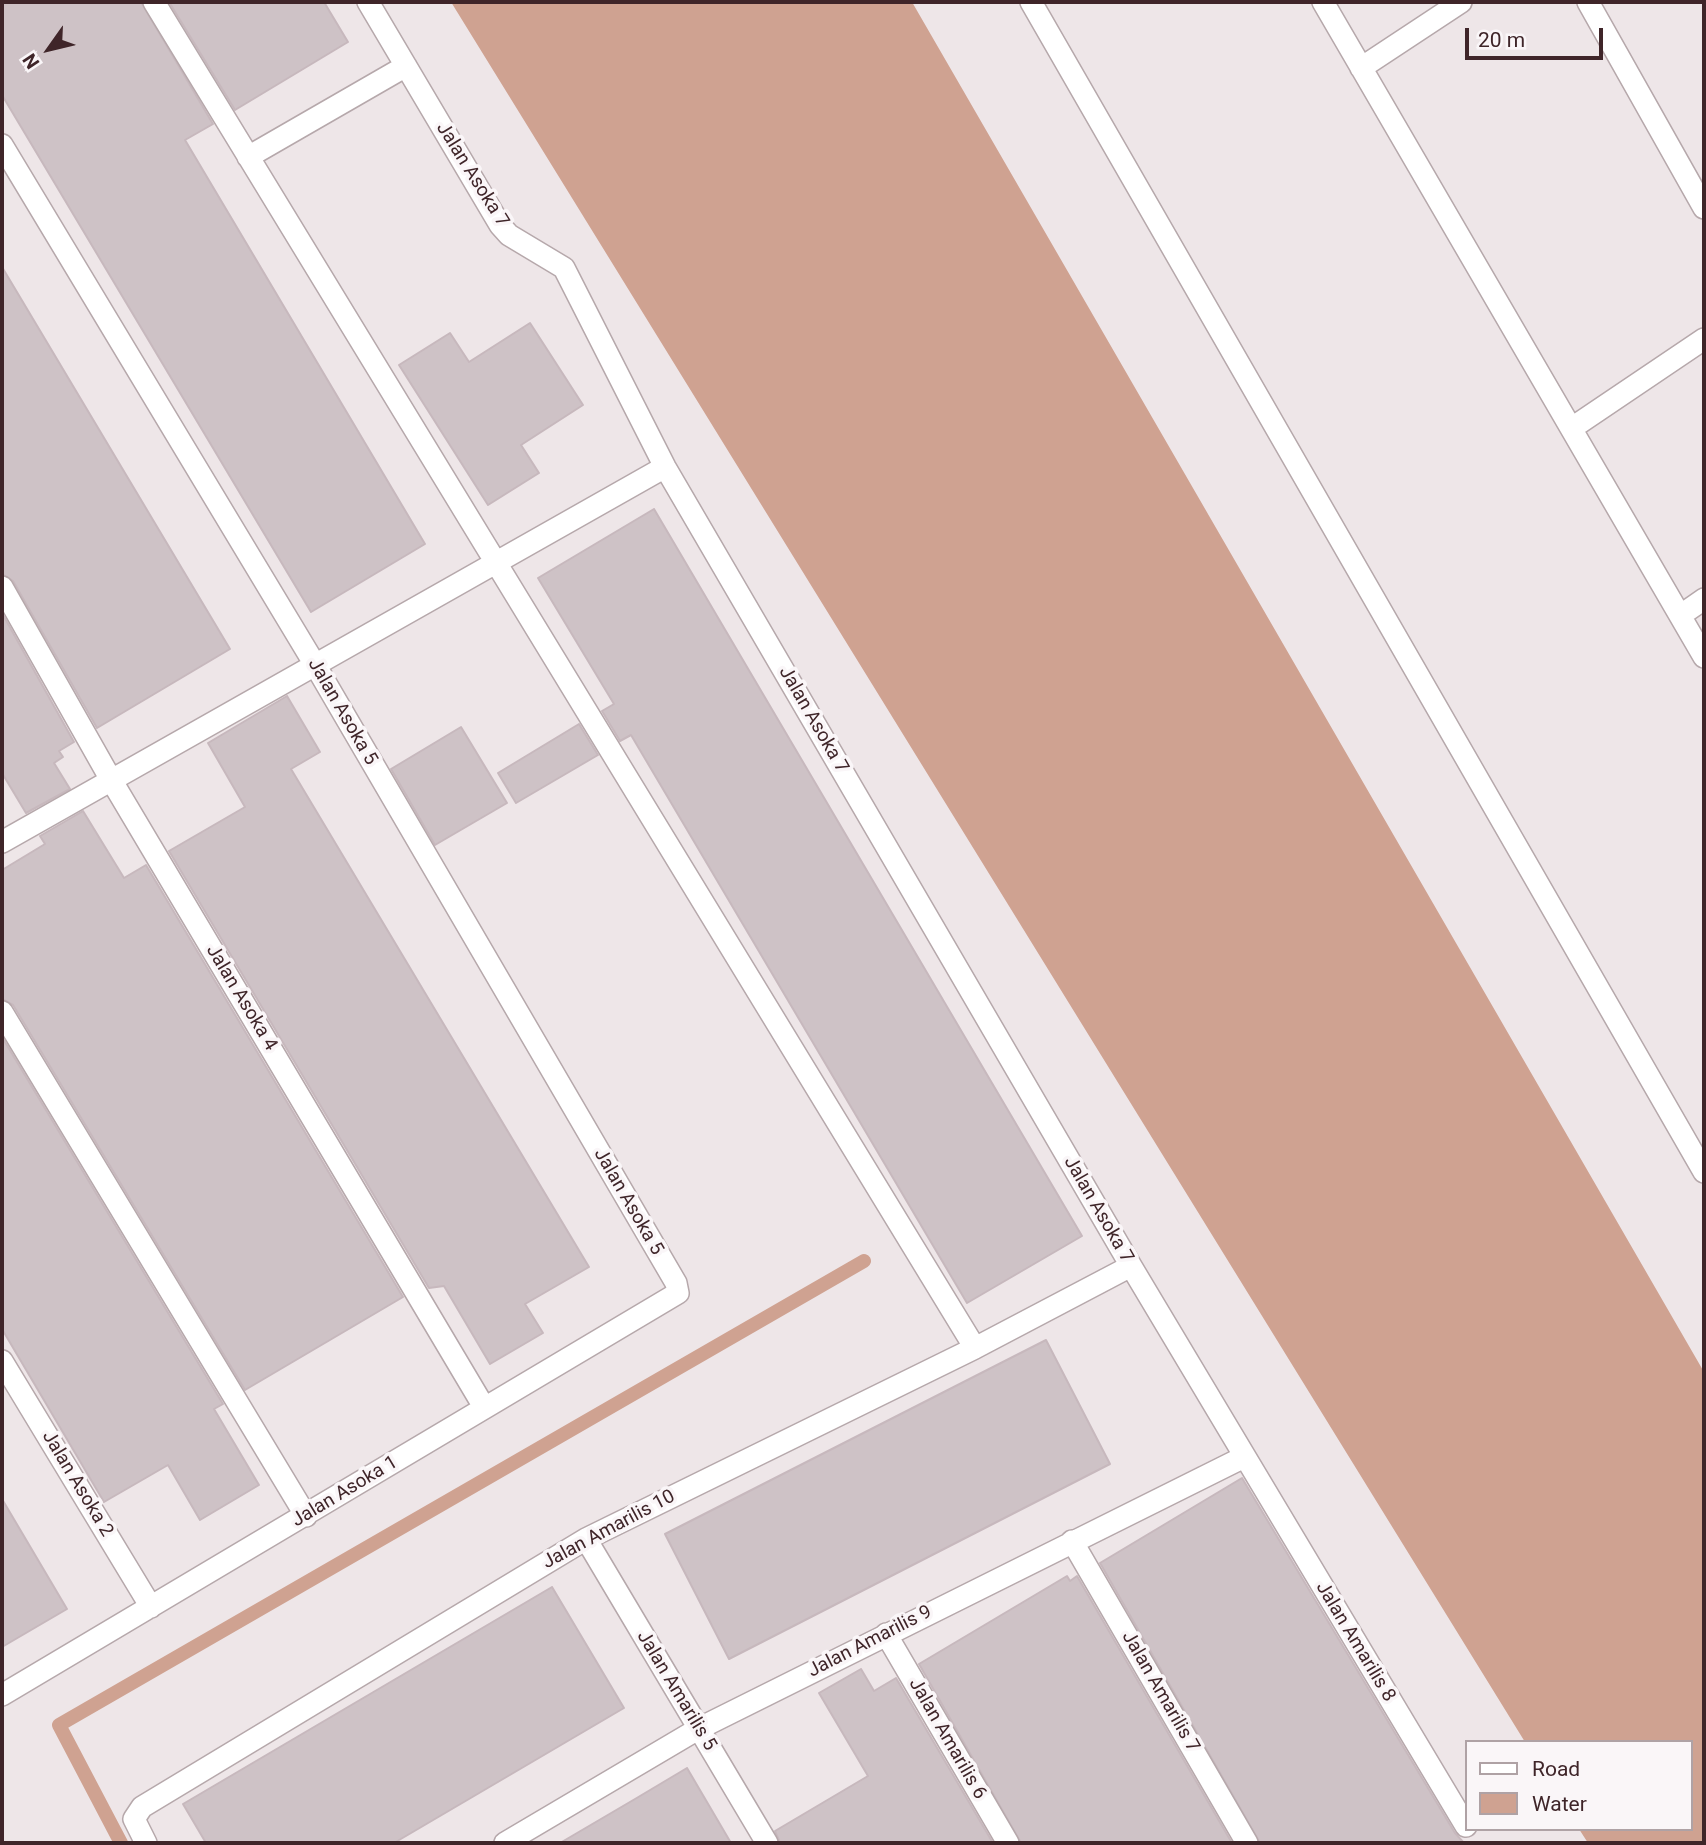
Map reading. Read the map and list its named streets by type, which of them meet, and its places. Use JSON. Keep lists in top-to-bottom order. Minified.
{"streets":{"street":["Jalan Asoka 7","Jalan Asoka 5","Jalan Asoka 4","Jalan Asoka 2","Jalan Asoka 1","Jalan Amarilis 10","Jalan Amarilis 9","Jalan Amarilis 8","Jalan Amarilis 5","Jalan Amarilis 7","Jalan Amarilis 6"]},"crossings":[["Jalan Asoka 7","Jalan Amarilis 10"],["Jalan Asoka 7","Jalan Amarilis 9"],["Jalan Asoka 7","Jalan Amarilis 8"],["Jalan Asoka 5","Jalan Asoka 1"],["Jalan Asoka 4","Jalan Asoka 1"],["Jalan Asoka 2","Jalan Asoka 1"],["Jalan Amarilis 10","Jalan Amarilis 5"],["Jalan Amarilis 9","Jalan Amarilis 8"],["Jalan Amarilis 9","Jalan Amarilis 5"],["Jalan Amarilis 9","Jalan Amarilis 7"],["Jalan Amarilis 9","Jalan Amarilis 6"]],"legend":["Road","Water"],"scale_bar":"20 m","north":"bottom left"}
